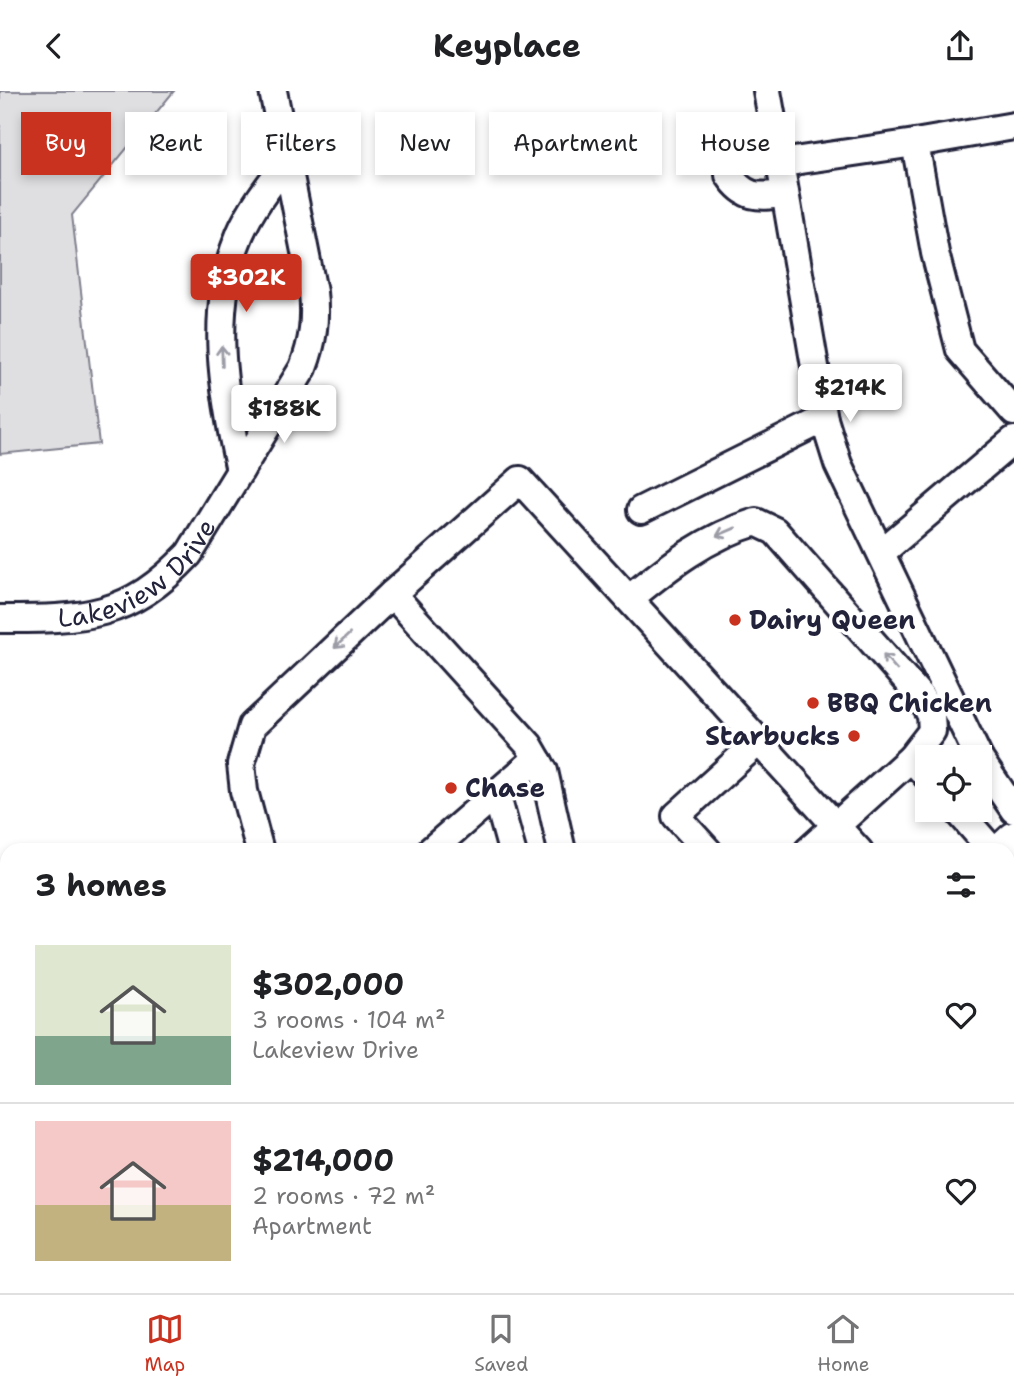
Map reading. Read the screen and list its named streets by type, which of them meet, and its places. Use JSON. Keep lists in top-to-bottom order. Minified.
{"streets":{"street":["Lakeview Drive"]},"places":["Dairy Queen","BBQ Chicken","Starbucks","Chase"],"page":{"header":"Keyplace","chip":["Buy","Rent","Filters","New","Apartment","House"],"price":["$302K","$214K","$188K"],"heading":"3 homes","list":[{"name":"$302,000","note":"3 rooms · 104 m² · Lakeview Drive"},{"name":"$214,000","note":"2 rooms · 72 m² · Apartment"}],"tabs":["Map","Saved","Home"]}}
